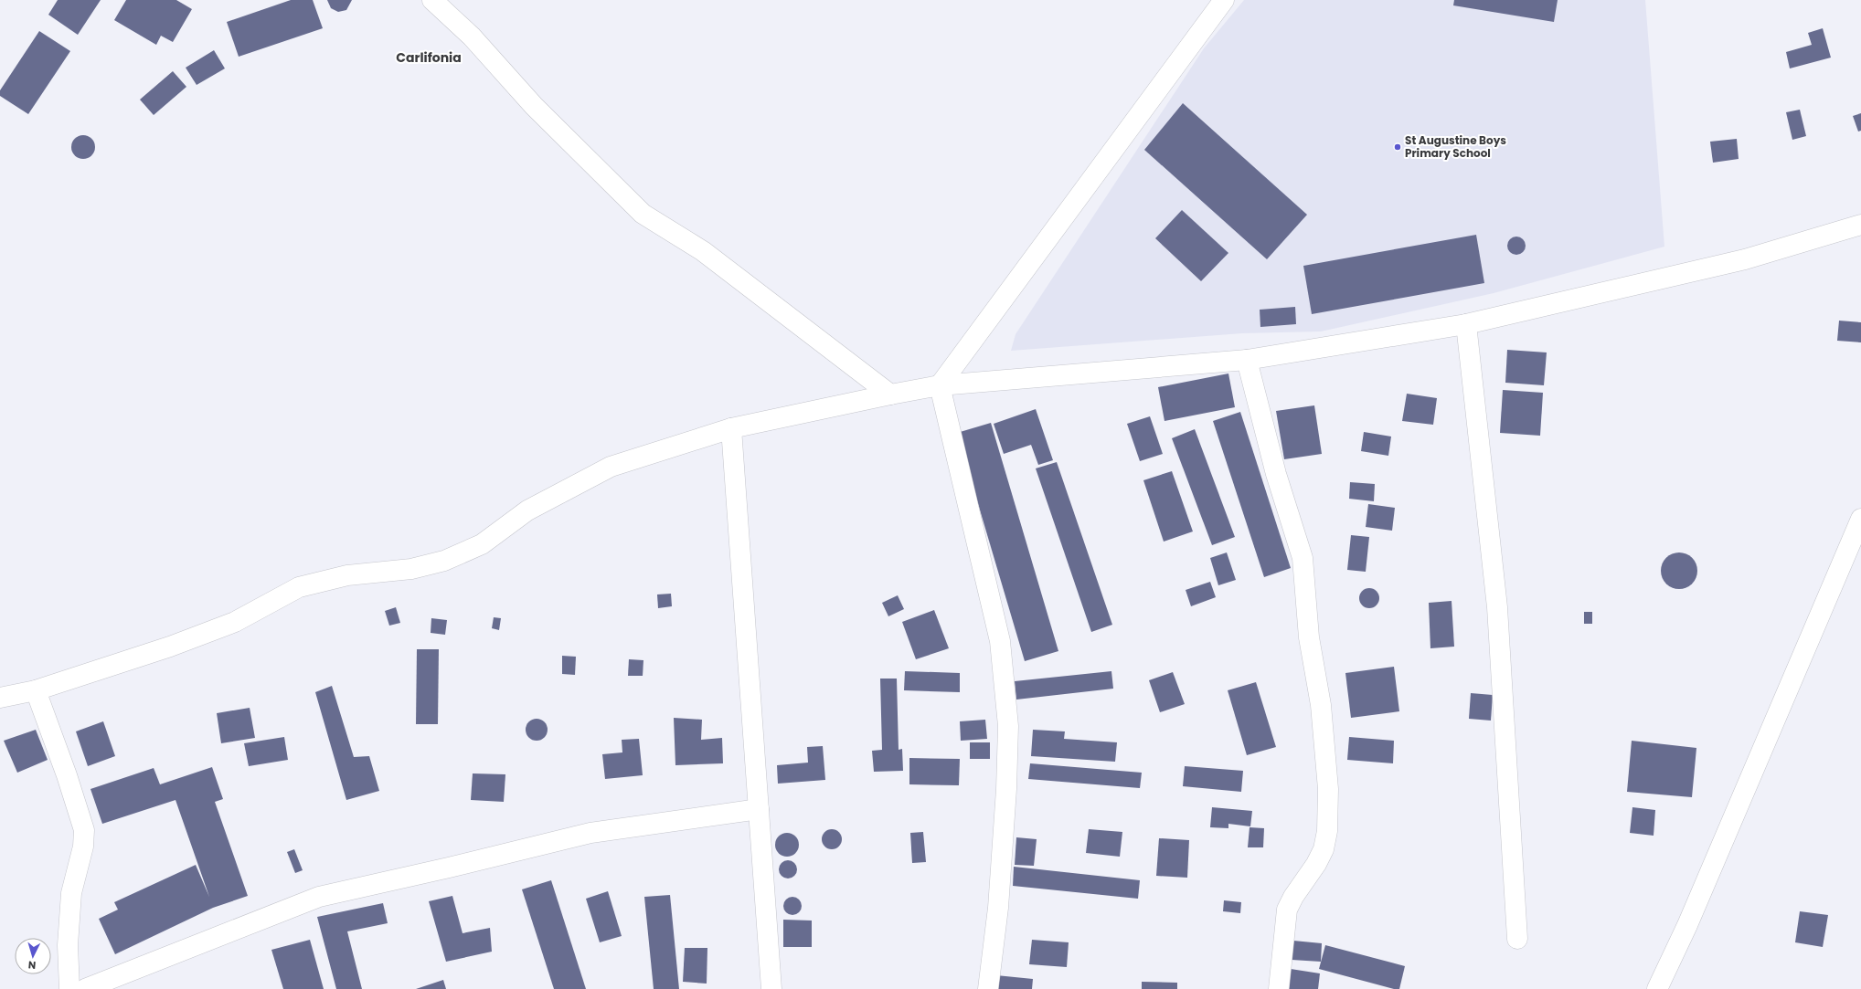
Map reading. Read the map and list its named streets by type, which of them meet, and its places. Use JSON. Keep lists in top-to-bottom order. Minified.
{"districts":["Carlifonia"],"places":["St Augustine Boys Primary School"],"north":"bottom"}
